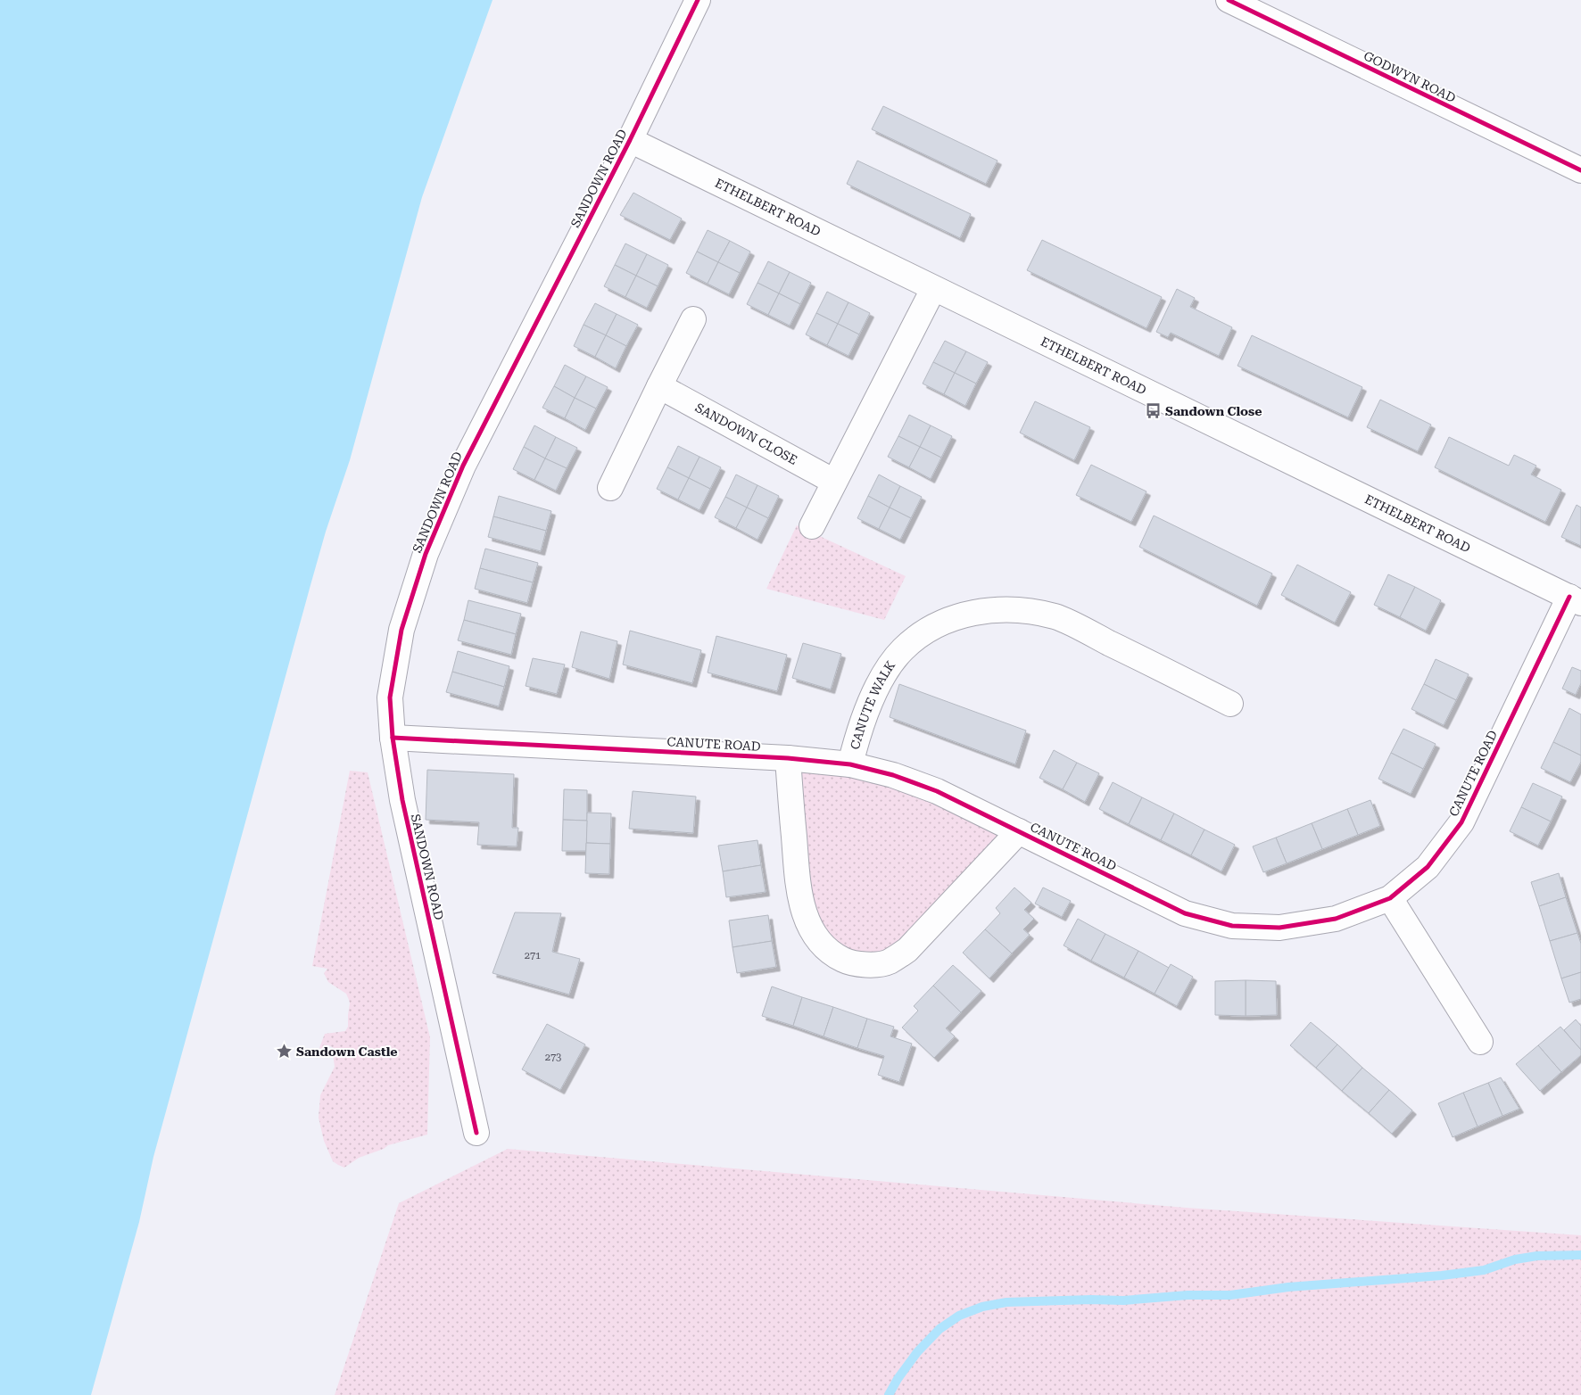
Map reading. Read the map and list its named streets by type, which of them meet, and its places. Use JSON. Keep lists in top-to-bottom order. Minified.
{"streets":{"street":["GODWYN ROAD","SANDOWN ROAD","ETHELBERT ROAD","SANDOWN CLOSE","CANUTE WALK","CANUTE ROAD"]},"crossings":[["SANDOWN ROAD","ETHELBERT ROAD"],["SANDOWN ROAD","CANUTE ROAD"],["ETHELBERT ROAD","CANUTE ROAD"],["CANUTE WALK","CANUTE ROAD"]],"places":{"bus stop":["Sandown Close"],"place":["Sandown Castle"]},"house_numbers":["271","273"]}
